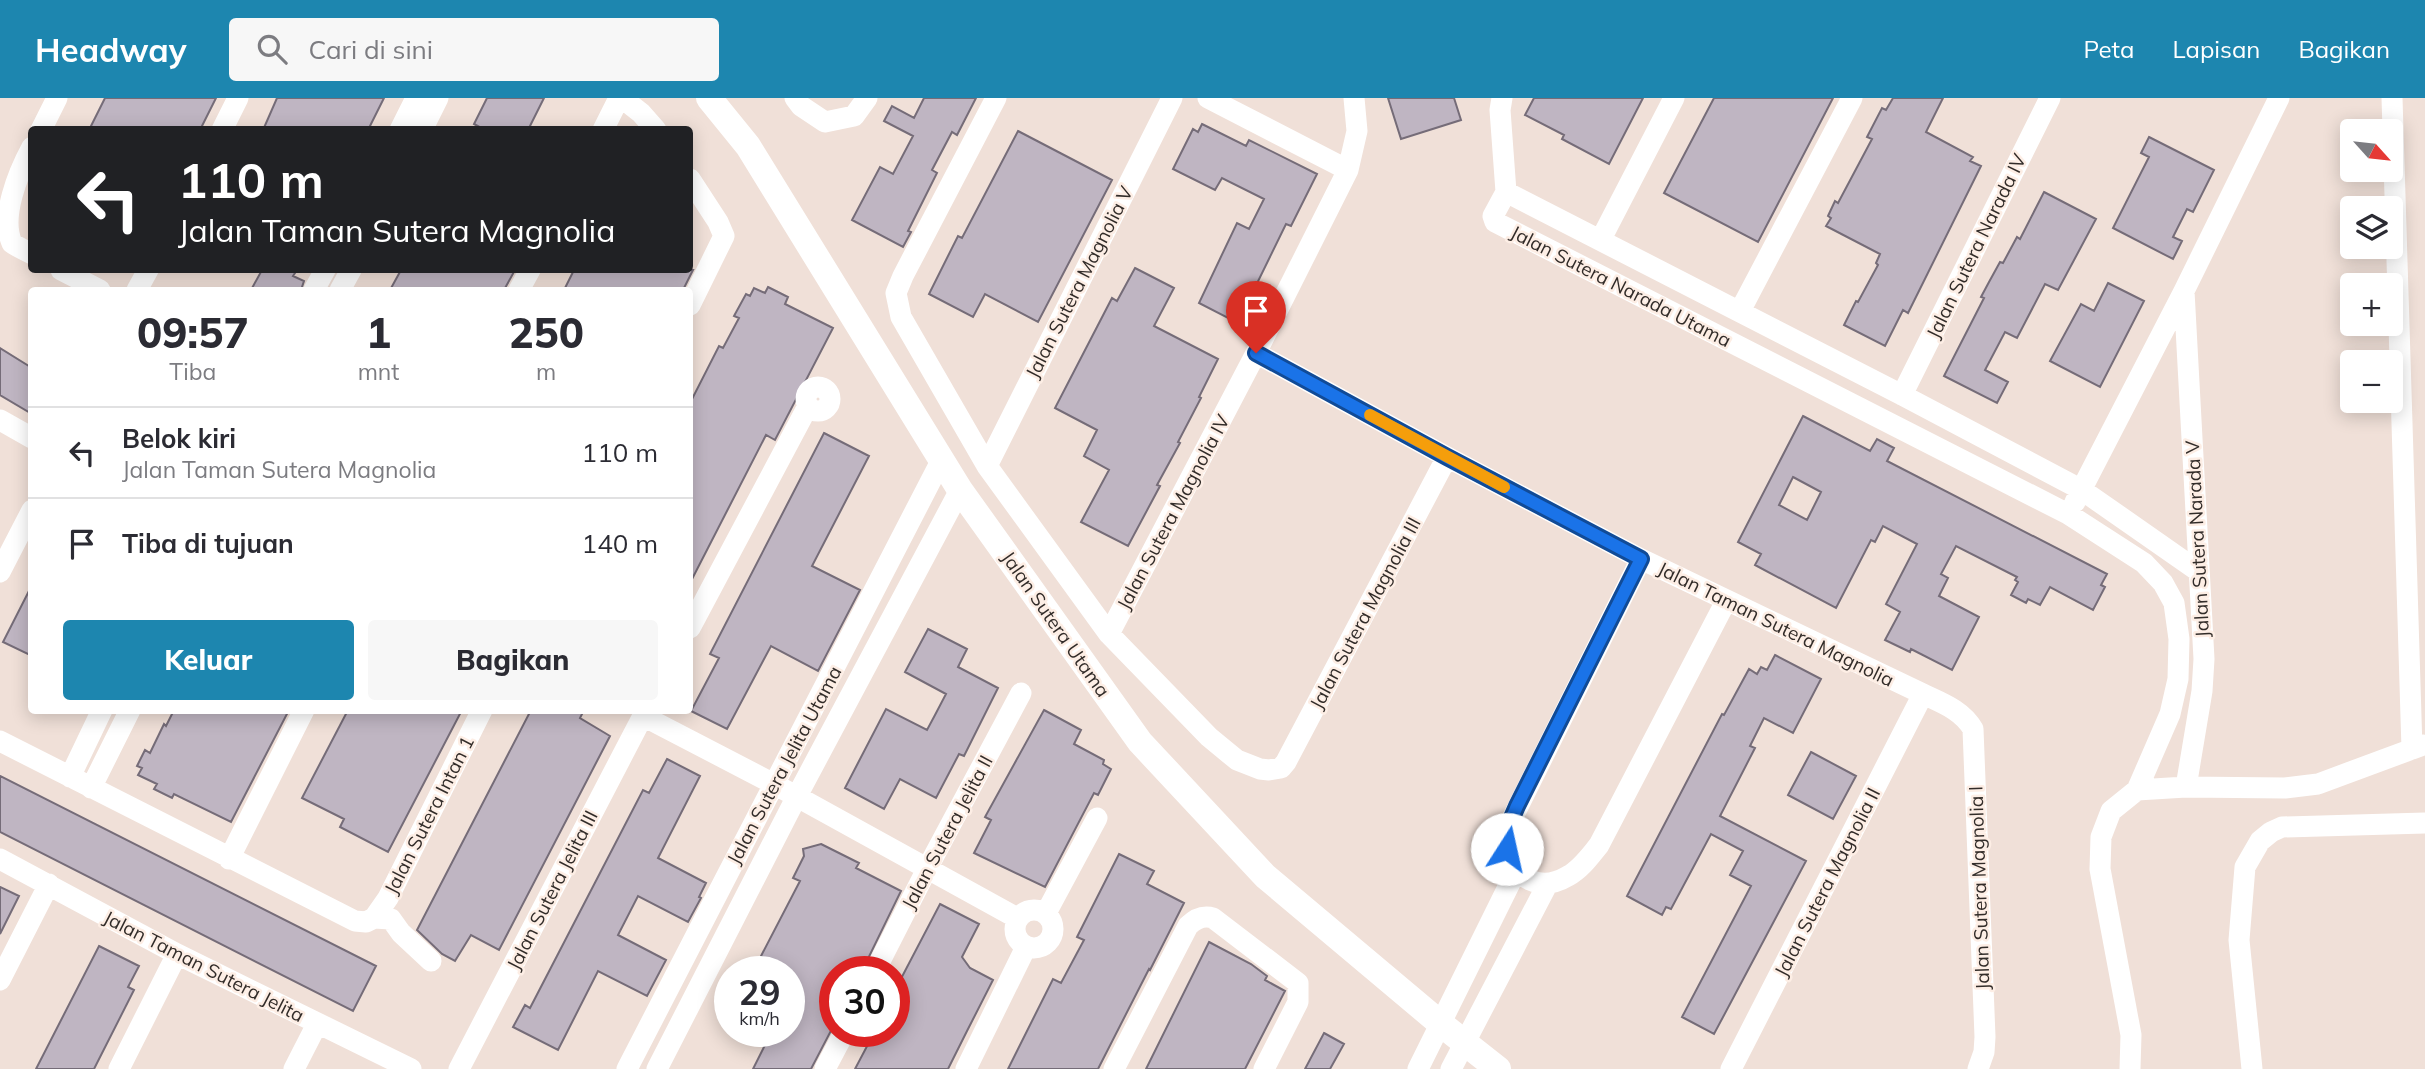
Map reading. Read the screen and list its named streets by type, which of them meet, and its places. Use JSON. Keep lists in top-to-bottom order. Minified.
{"streets":{"street":["Jalan Sutera Narada IV","Jalan Sutera Magnolia V","Jalan Sutera Narada Utama","Jalan Sutera Magnolia IV","Jalan Sutera Narada V","Jalan Sutera Magnolia III","Jalan Sutera Utama","Jalan Taman Sutera Magnolia","Jalan Sutera Jelita Utama","Jalan Sutera Intan 1","Jalan Sutera Jelita II","Jalan Sutera Magnolia II","Jalan Sutera Magnolia I","Jalan Sutera Jelita III","Jalan Taman Sutera Jelita"]},"crossings":[["Jalan Sutera Narada IV","Jalan Sutera Narada Utama"],["Jalan Sutera Narada Utama","Jalan Sutera Narada V"],["Jalan Sutera Magnolia IV","Jalan Sutera Magnolia III"],["Jalan Sutera Magnolia IV","Jalan Taman Sutera Magnolia"],["Jalan Sutera Magnolia III","Jalan Taman Sutera Magnolia"],["Jalan Sutera Utama","Jalan Sutera Jelita Utama"],["Jalan Taman Sutera Magnolia","Jalan Sutera Magnolia II"],["Jalan Taman Sutera Magnolia","Jalan Sutera Magnolia I"]],"north":"bottom right","page":{"header":"Headway","search":"Cari di sini","nav":["Peta","Lapisan","Bagikan"],"map_buttons":["+","−"],"turn":["110 m","Jalan Taman Sutera Magnolia"],"eta":["09:57","Tiba","1","mnt","250","m"],"list":[{"name":"Belok kiri","note":"Jalan Taman Sutera Magnolia","value":"110 m"},{"name":"Tiba di tujuan","value":"140 m"}],"buttons":["Keluar","Bagikan"],"speed":"29 km/h","limit":"30"}}
